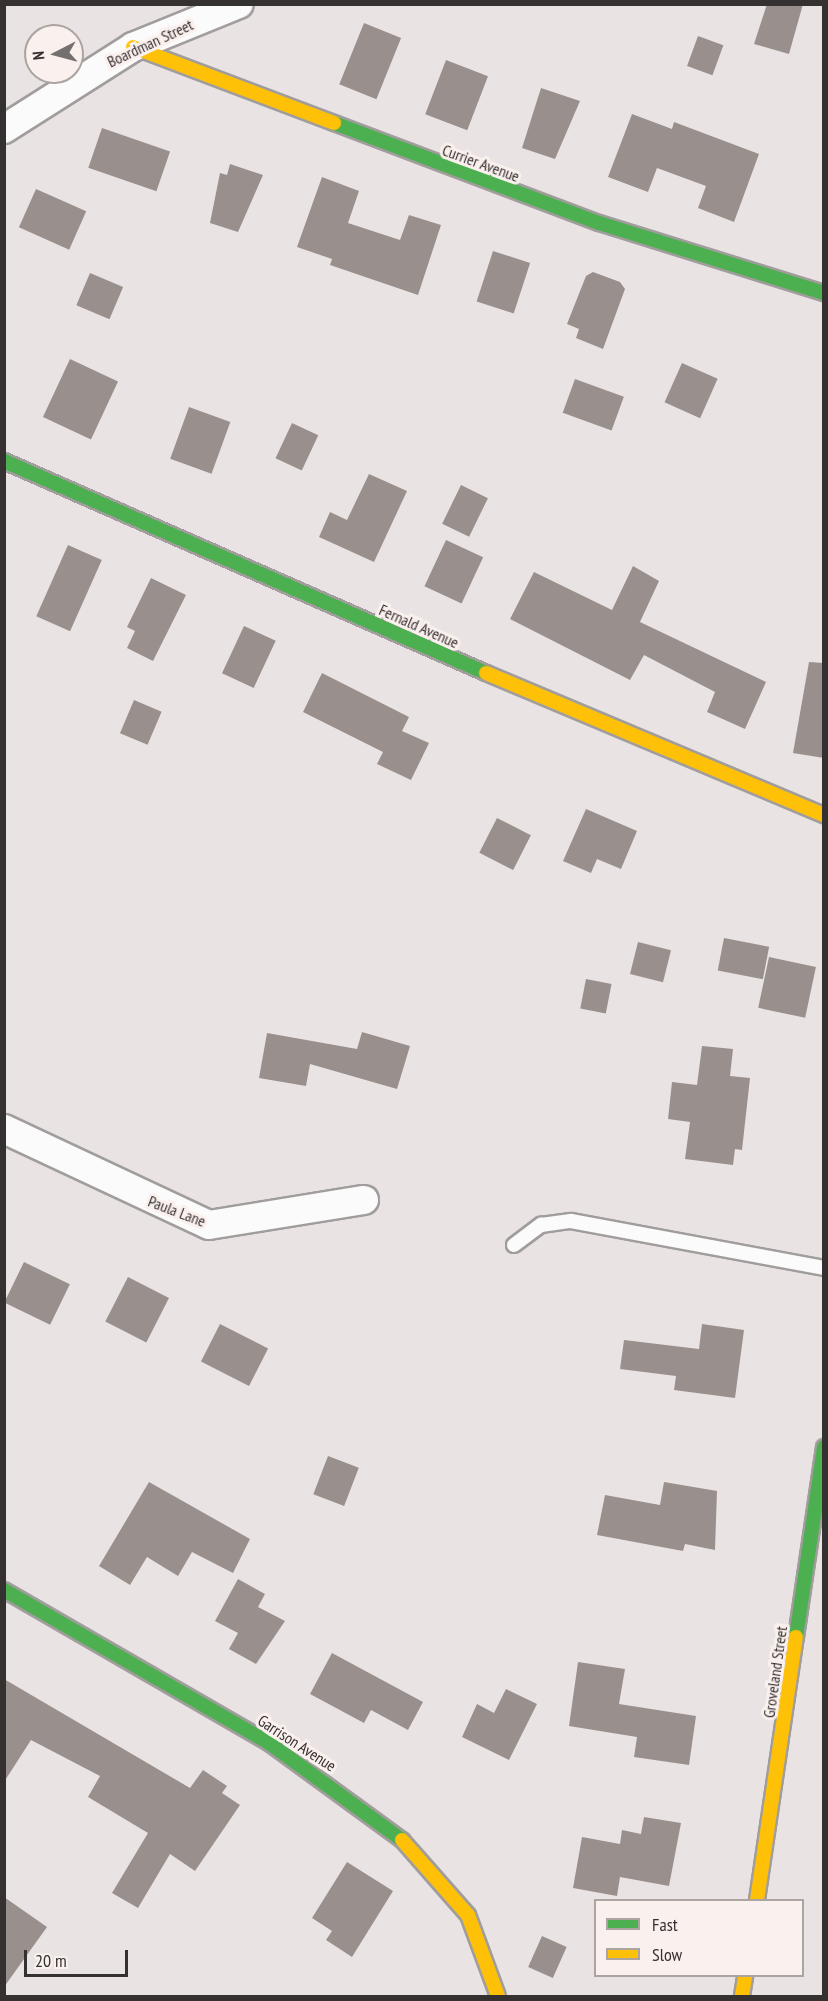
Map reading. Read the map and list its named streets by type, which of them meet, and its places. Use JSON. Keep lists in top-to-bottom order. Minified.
{"streets":{"street":["Boardman Street","Currier Avenue","Fernald Avenue","Paula Lane","Groveland Street","Garrison Avenue"]},"crossings":[["Boardman Street","Currier Avenue"]],"legend":["Fast","Slow"],"scale_bar":"20 m","north":"left"}
